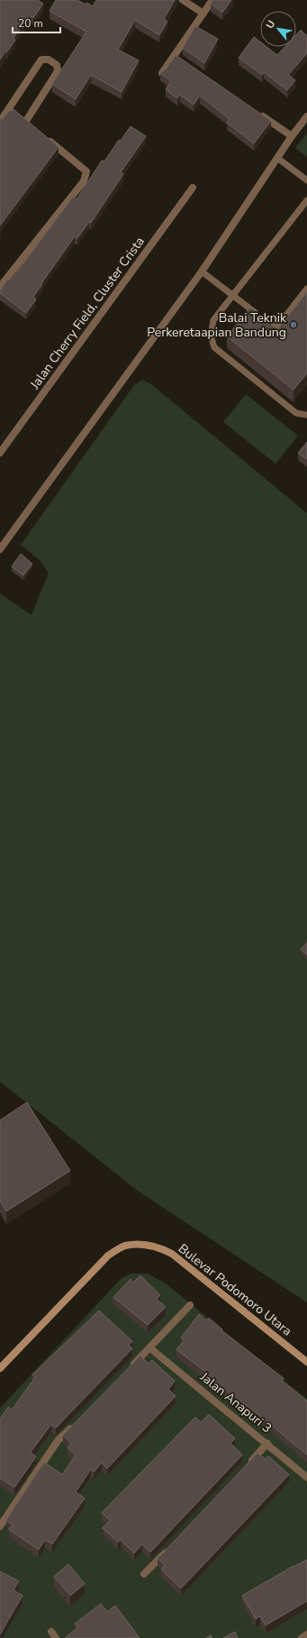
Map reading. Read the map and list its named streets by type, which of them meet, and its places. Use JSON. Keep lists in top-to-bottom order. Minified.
{"streets":{"street":["Jalan Cherry Field, Cluster Crista","Bulevar Podomoro Utara","Jalan Anapuri 3"]},"places":["Balai Teknik Perkeretaapian Bandung"],"scale_bar":"20 m","north":"top left"}
